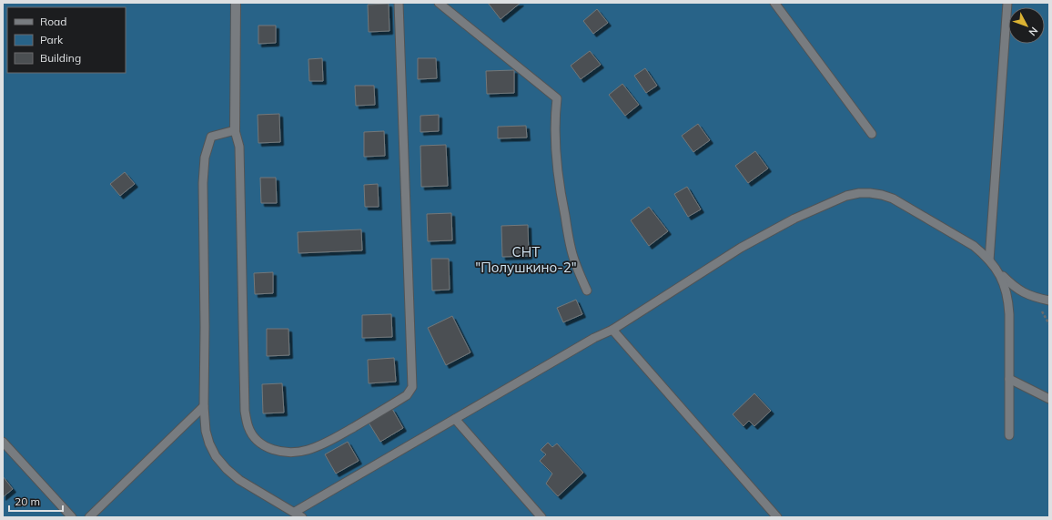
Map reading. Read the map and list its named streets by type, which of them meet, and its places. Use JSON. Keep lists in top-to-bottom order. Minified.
{"parks":["СНТ \"Полушкино-2\""],"legend":["Road","Park","Building"],"scale_bar":"20 m","north":"bottom right"}
